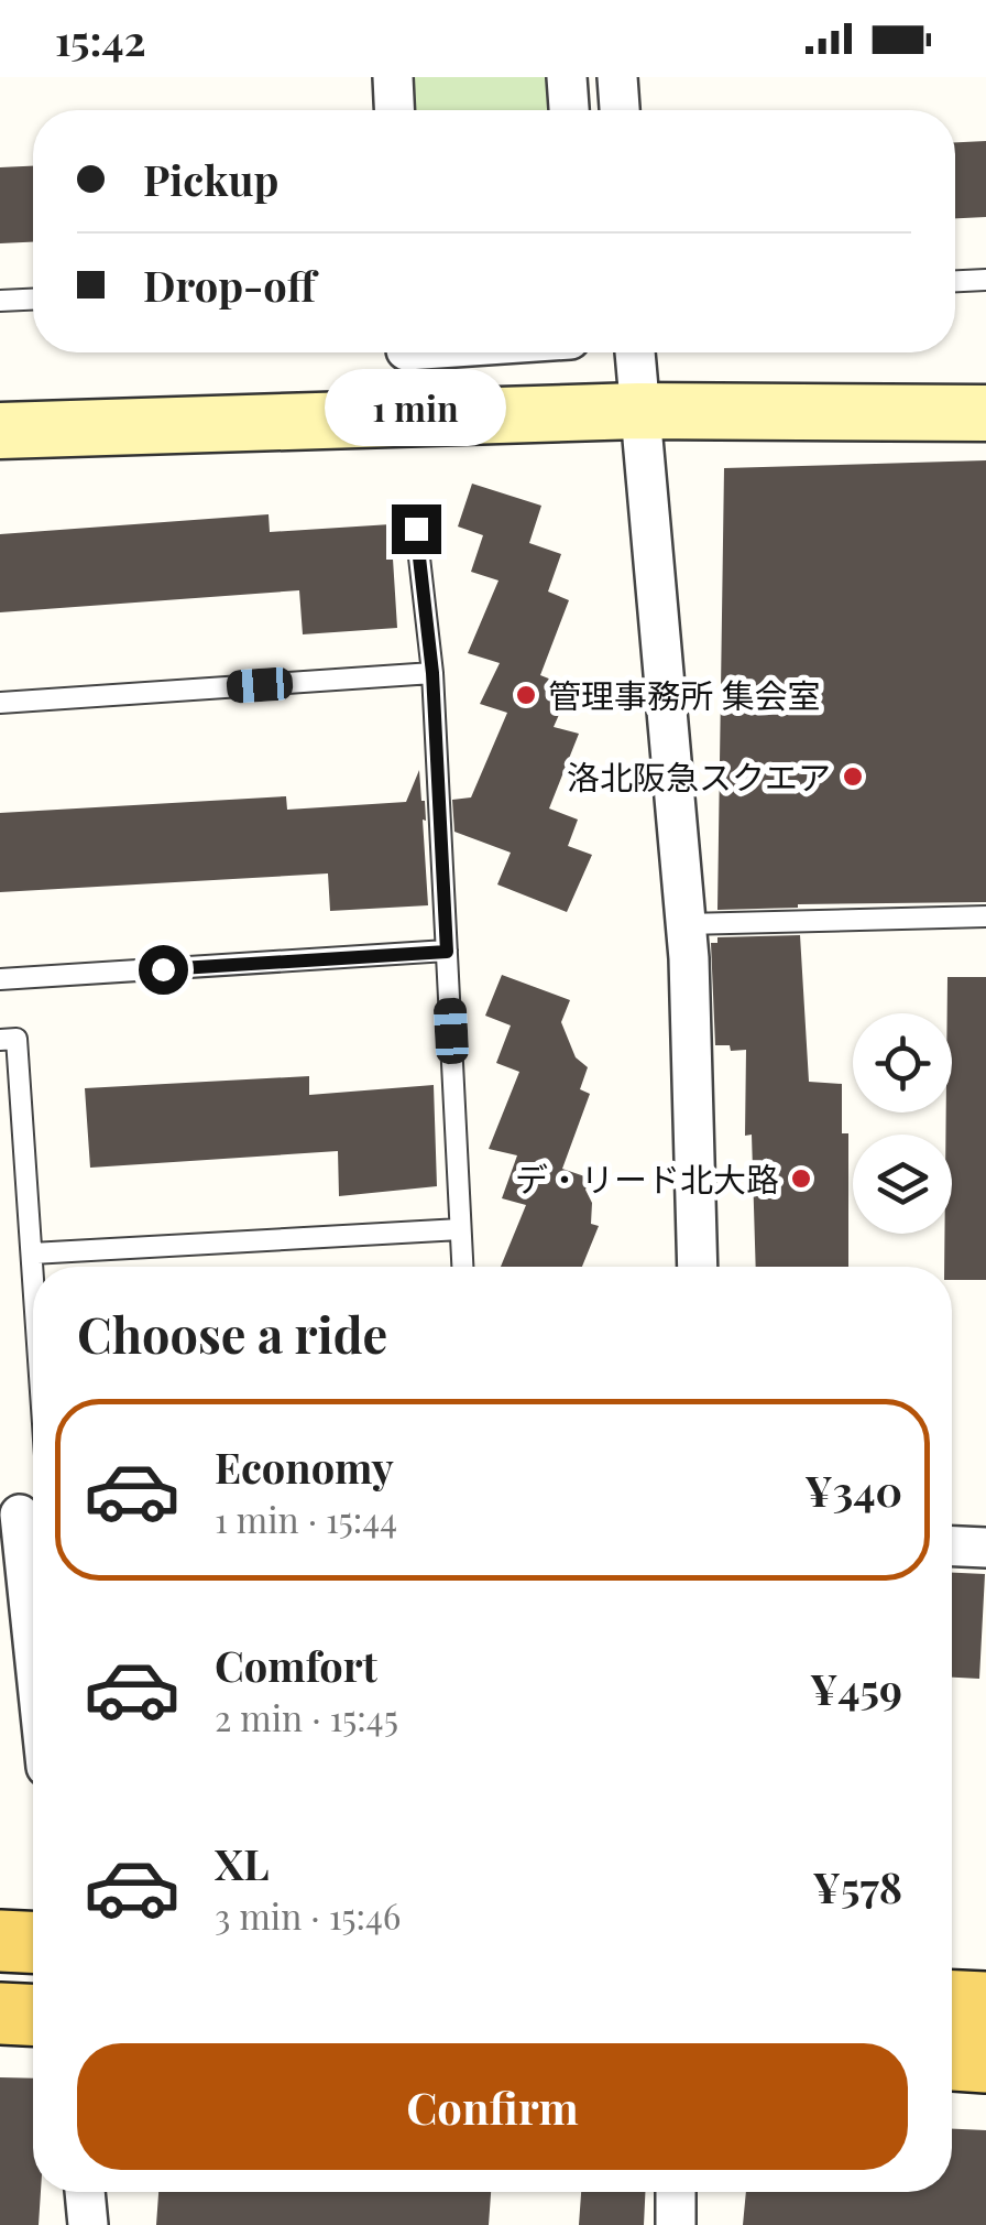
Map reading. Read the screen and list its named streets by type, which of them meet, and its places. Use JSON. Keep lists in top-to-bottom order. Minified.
{"places":["管理事務所 集会室","洛北阪急スクエア","デ・リード北大路"],"page":{"status":"15:42","banner":["Pickup","Drop-off"],"bubble":"1 min","heading":"Choose a ride","list":[{"name":"Economy","note":"1 min · 15:44","value":"¥340"},{"name":"Comfort","note":"2 min · 15:45","value":"¥459"},{"name":"XL","note":"3 min · 15:46","value":"¥578"}],"buttons":"Confirm"}}
